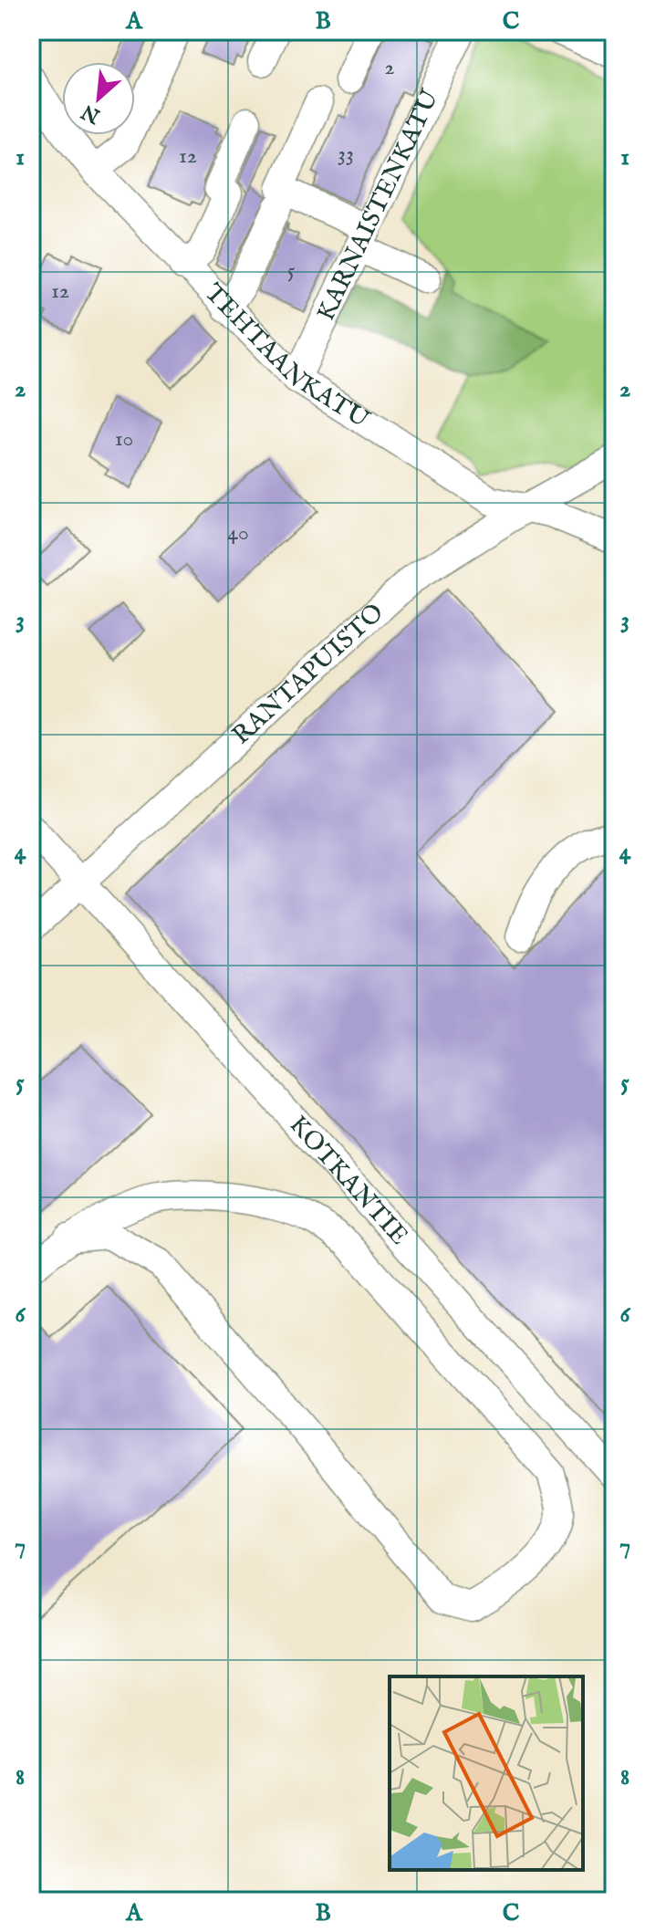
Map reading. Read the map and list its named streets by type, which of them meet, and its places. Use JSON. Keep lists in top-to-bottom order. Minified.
{"streets":{"street":["KARNAISTENKATU","TEHTAANKATU","RANTAPUISTO","KOTKANTIE"]},"crossings":[["KARNAISTENKATU","TEHTAANKATU"],["TEHTAANKATU","RANTAPUISTO"],["RANTAPUISTO","KOTKANTIE"]],"house_numbers":["2","33","12","5","12","10","40"],"north":"bottom left","grid":{"columns":["A","B","C"],"rows":["1","2","3","4","5","6","7","8"]}}
